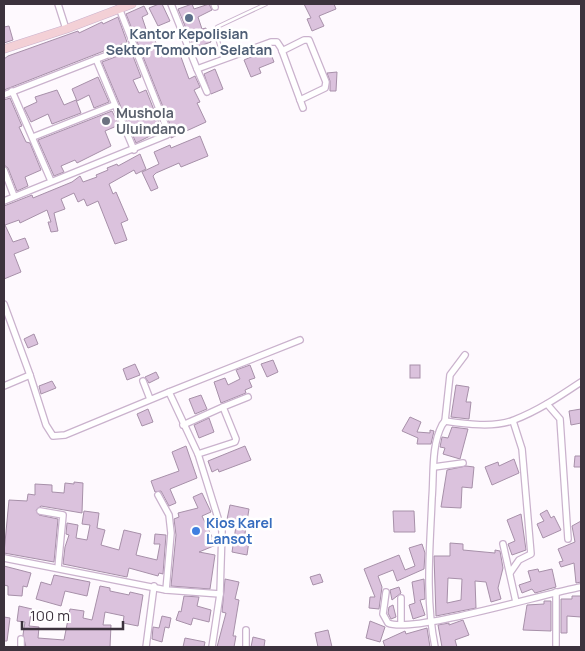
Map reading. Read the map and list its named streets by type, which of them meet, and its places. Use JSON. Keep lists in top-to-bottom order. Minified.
{"places":["Kantor Kepolisian Sektor Tomohon Selatan","Mushola Uluindano","Kios Karel Lansot"],"scale_bar":"100 m"}
